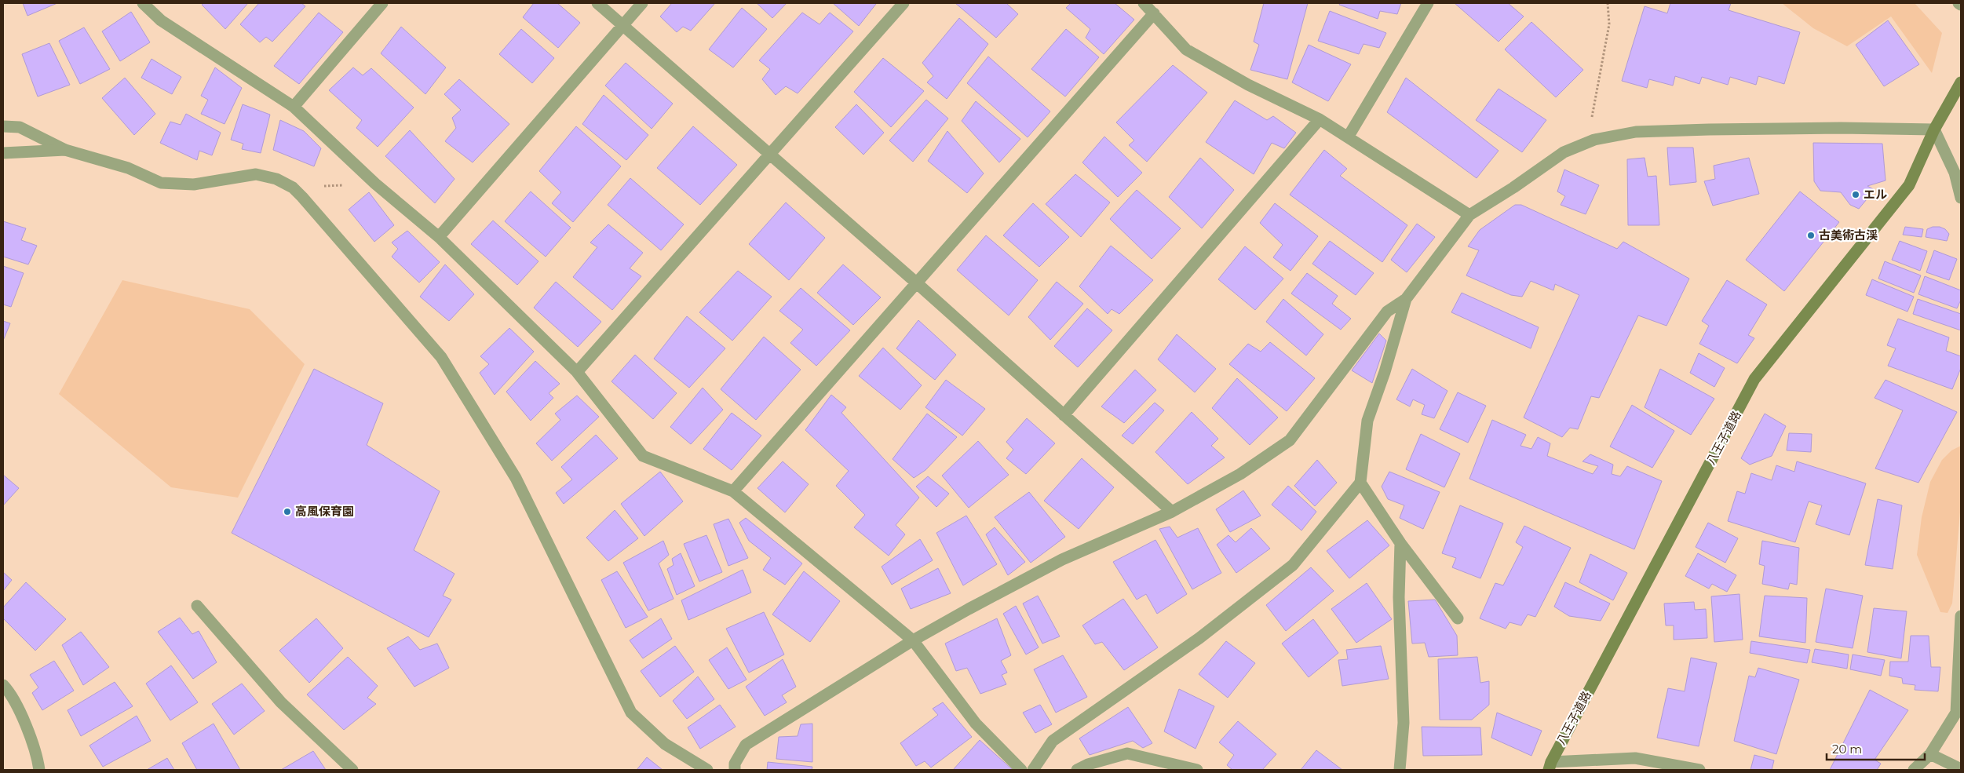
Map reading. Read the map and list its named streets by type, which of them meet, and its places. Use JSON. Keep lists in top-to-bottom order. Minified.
{"streets":{"street":["八王子道路"]},"places":["エル","古美術古渓","高風保育園"],"scale_bar":"20 m"}
